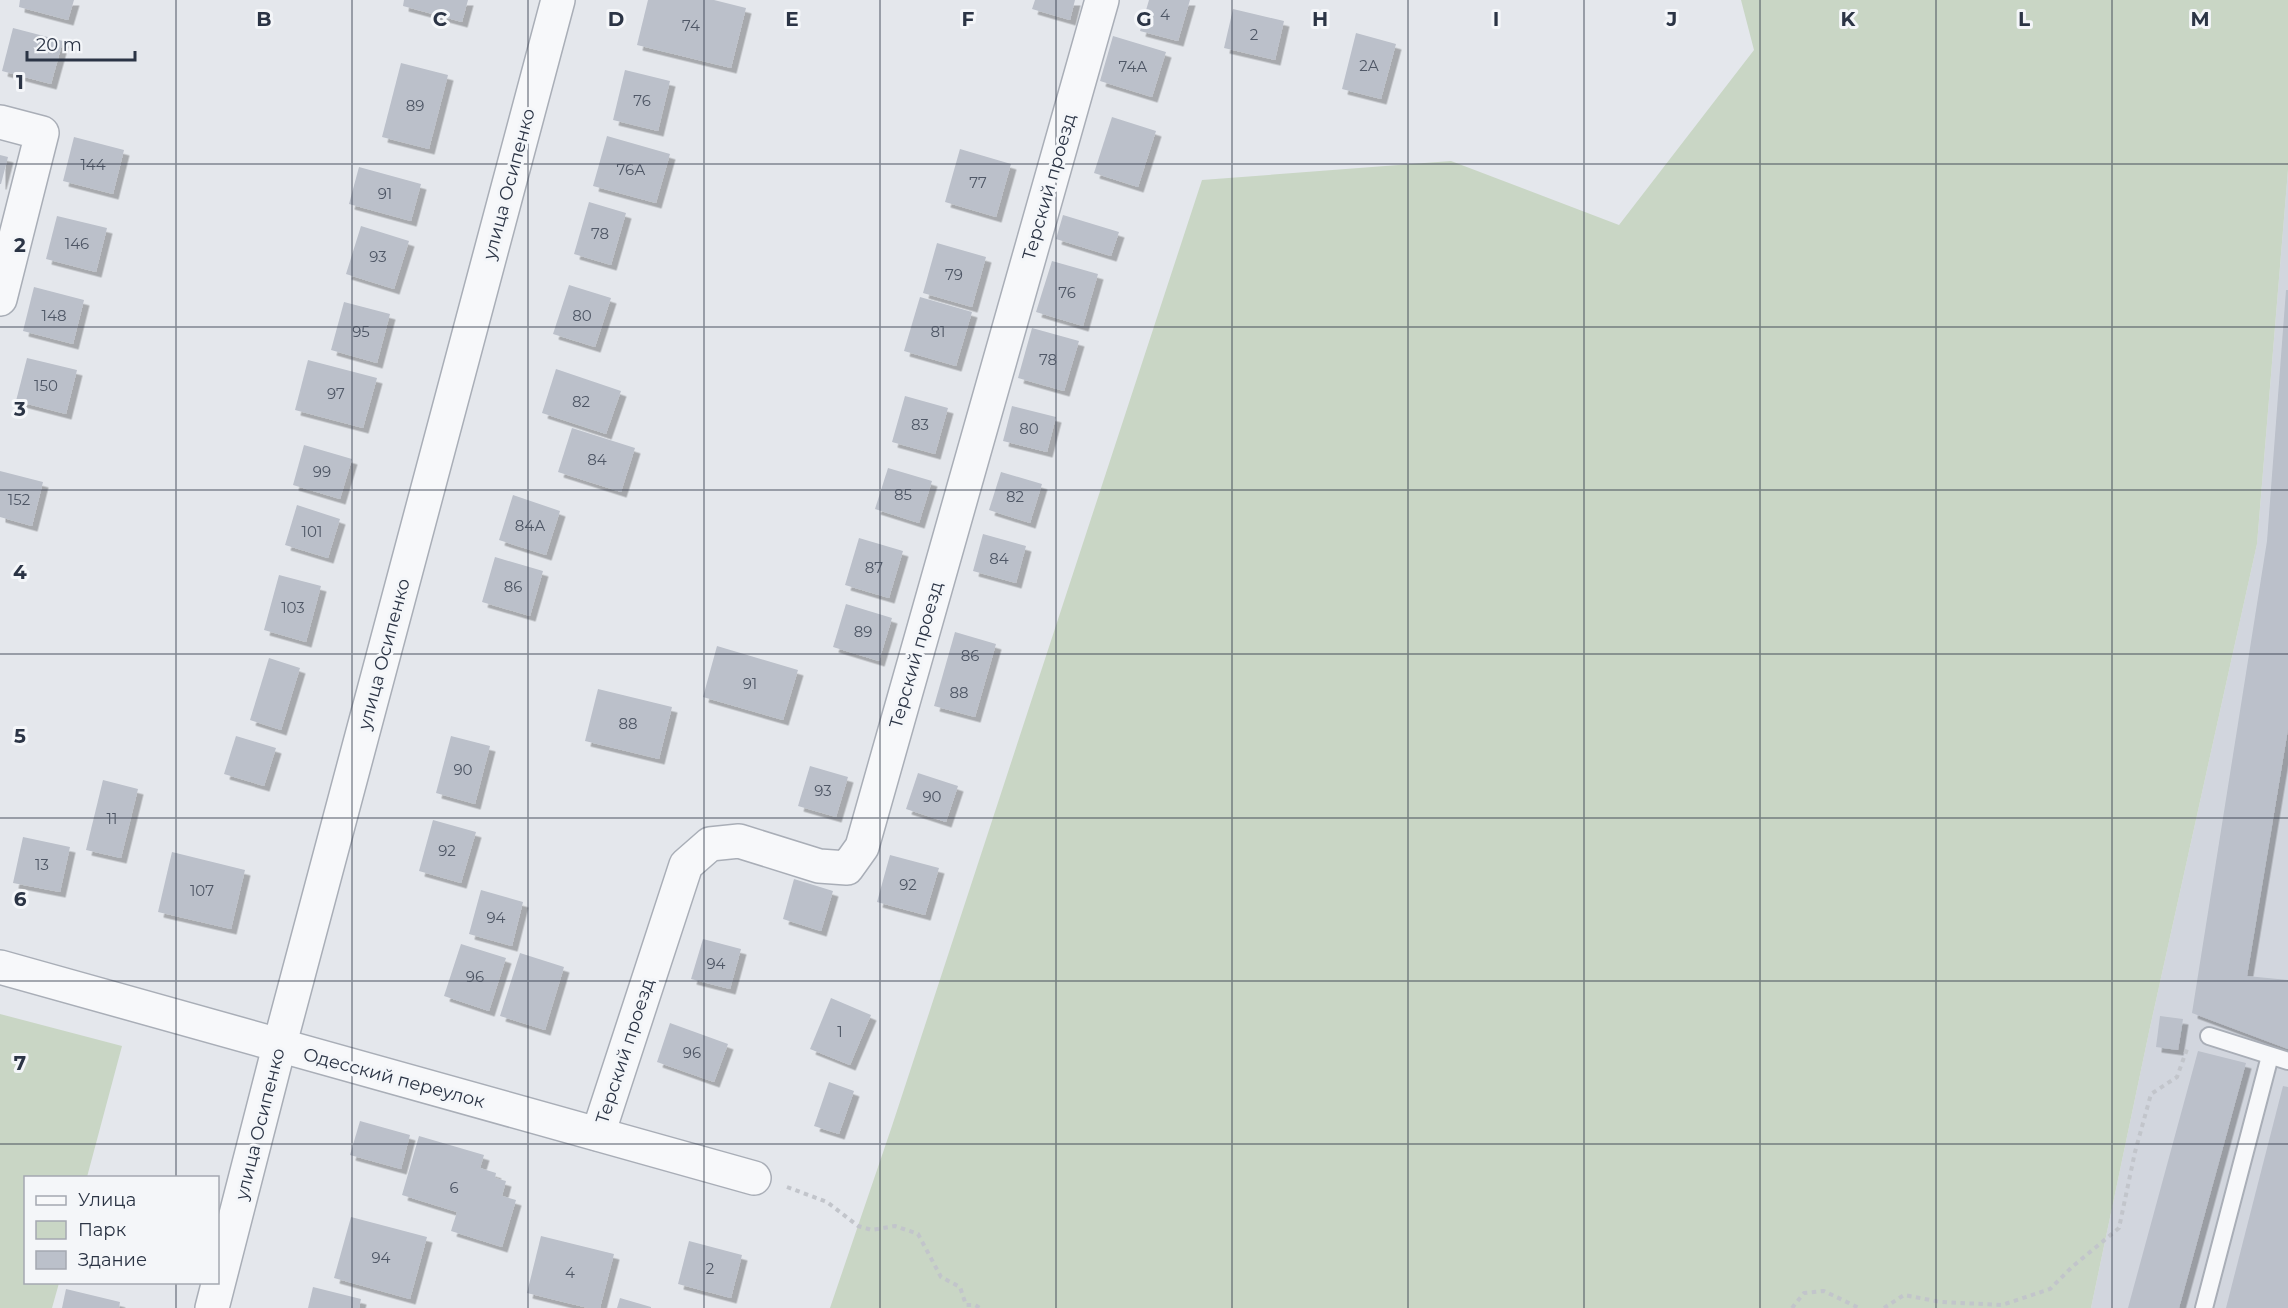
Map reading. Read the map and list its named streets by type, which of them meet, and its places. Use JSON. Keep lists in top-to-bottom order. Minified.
{"streets":{"street":["улица Осипенко","Терский проезд","Одесский переулок"]},"crossings":[["улица Осипенко","Одесский переулок"],["Терский проезд","Одесский переулок"]],"house_numbers":["4","74","2","2А","74А","76","89","144","76А","77","91","78","146","93","79","76","148","80","95","81","78","150","97","82","83","80","84","99","85","82","152","84А","101","84","87","86","103","89","86","91","88","88","90","93","90","11","92","13","92","107","94","94","96","1","96","6","94","2","4"],"legend":["Улица","Парк","Здание"],"scale_bar":"20 m","grid":{"columns":["B","C","D","E","F","G","H","I","J","K","L","M"],"rows":["1","2","3","4","5","6","7"]}}
